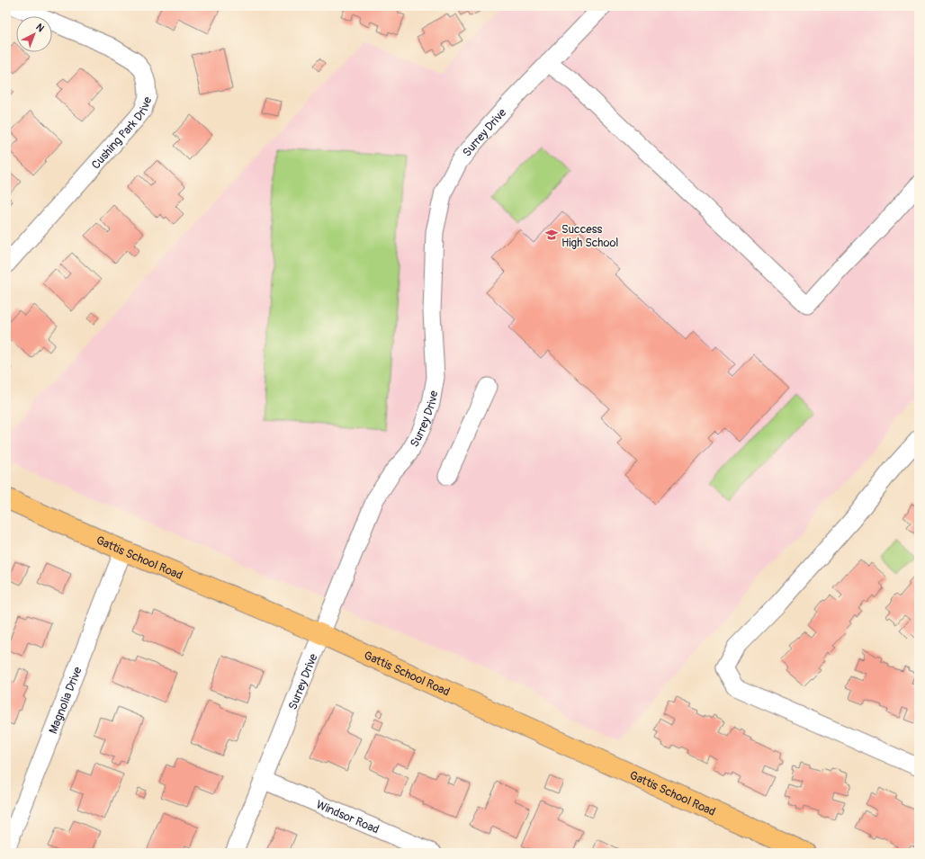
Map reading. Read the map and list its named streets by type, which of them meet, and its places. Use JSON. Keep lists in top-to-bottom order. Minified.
{"streets":{"main road":["Gattis School Road"],"street":["Cushing Park Drive","Surrey Drive","Magnolia Drive","Windsor Road"]},"crossings":[["Surrey Drive","Gattis School Road"],["Surrey Drive","Windsor Road"],["Gattis School Road","Magnolia Drive"]],"places":{"school or university":["Success High School"]},"north":"top right"}
